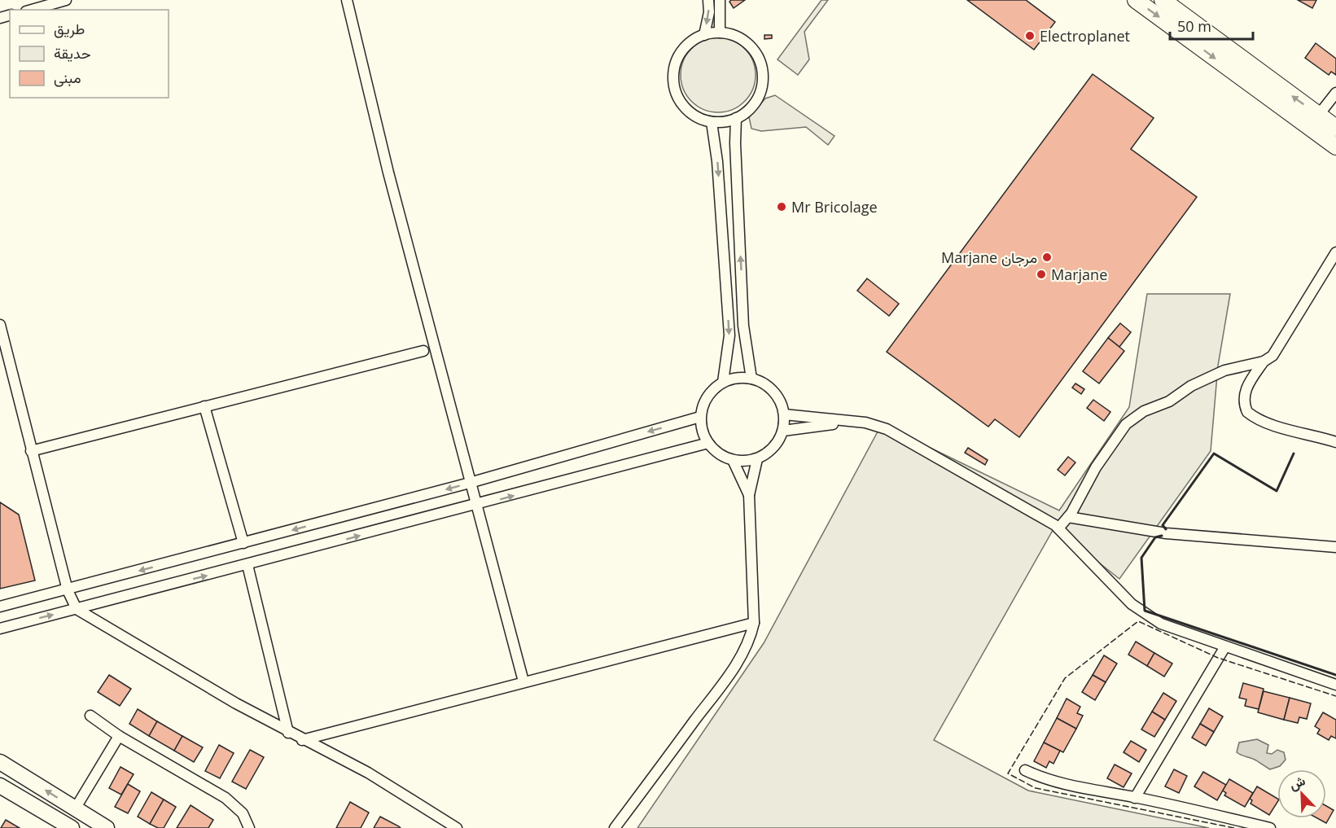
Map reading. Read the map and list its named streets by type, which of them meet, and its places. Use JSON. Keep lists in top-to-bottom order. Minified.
{"places":["Electroplanet","Mr Bricolage","Marjane مرجان","Marjane"],"legend":["طريق","حديقة","مبنى"],"scale_bar":"50 m","north":"top left"}
